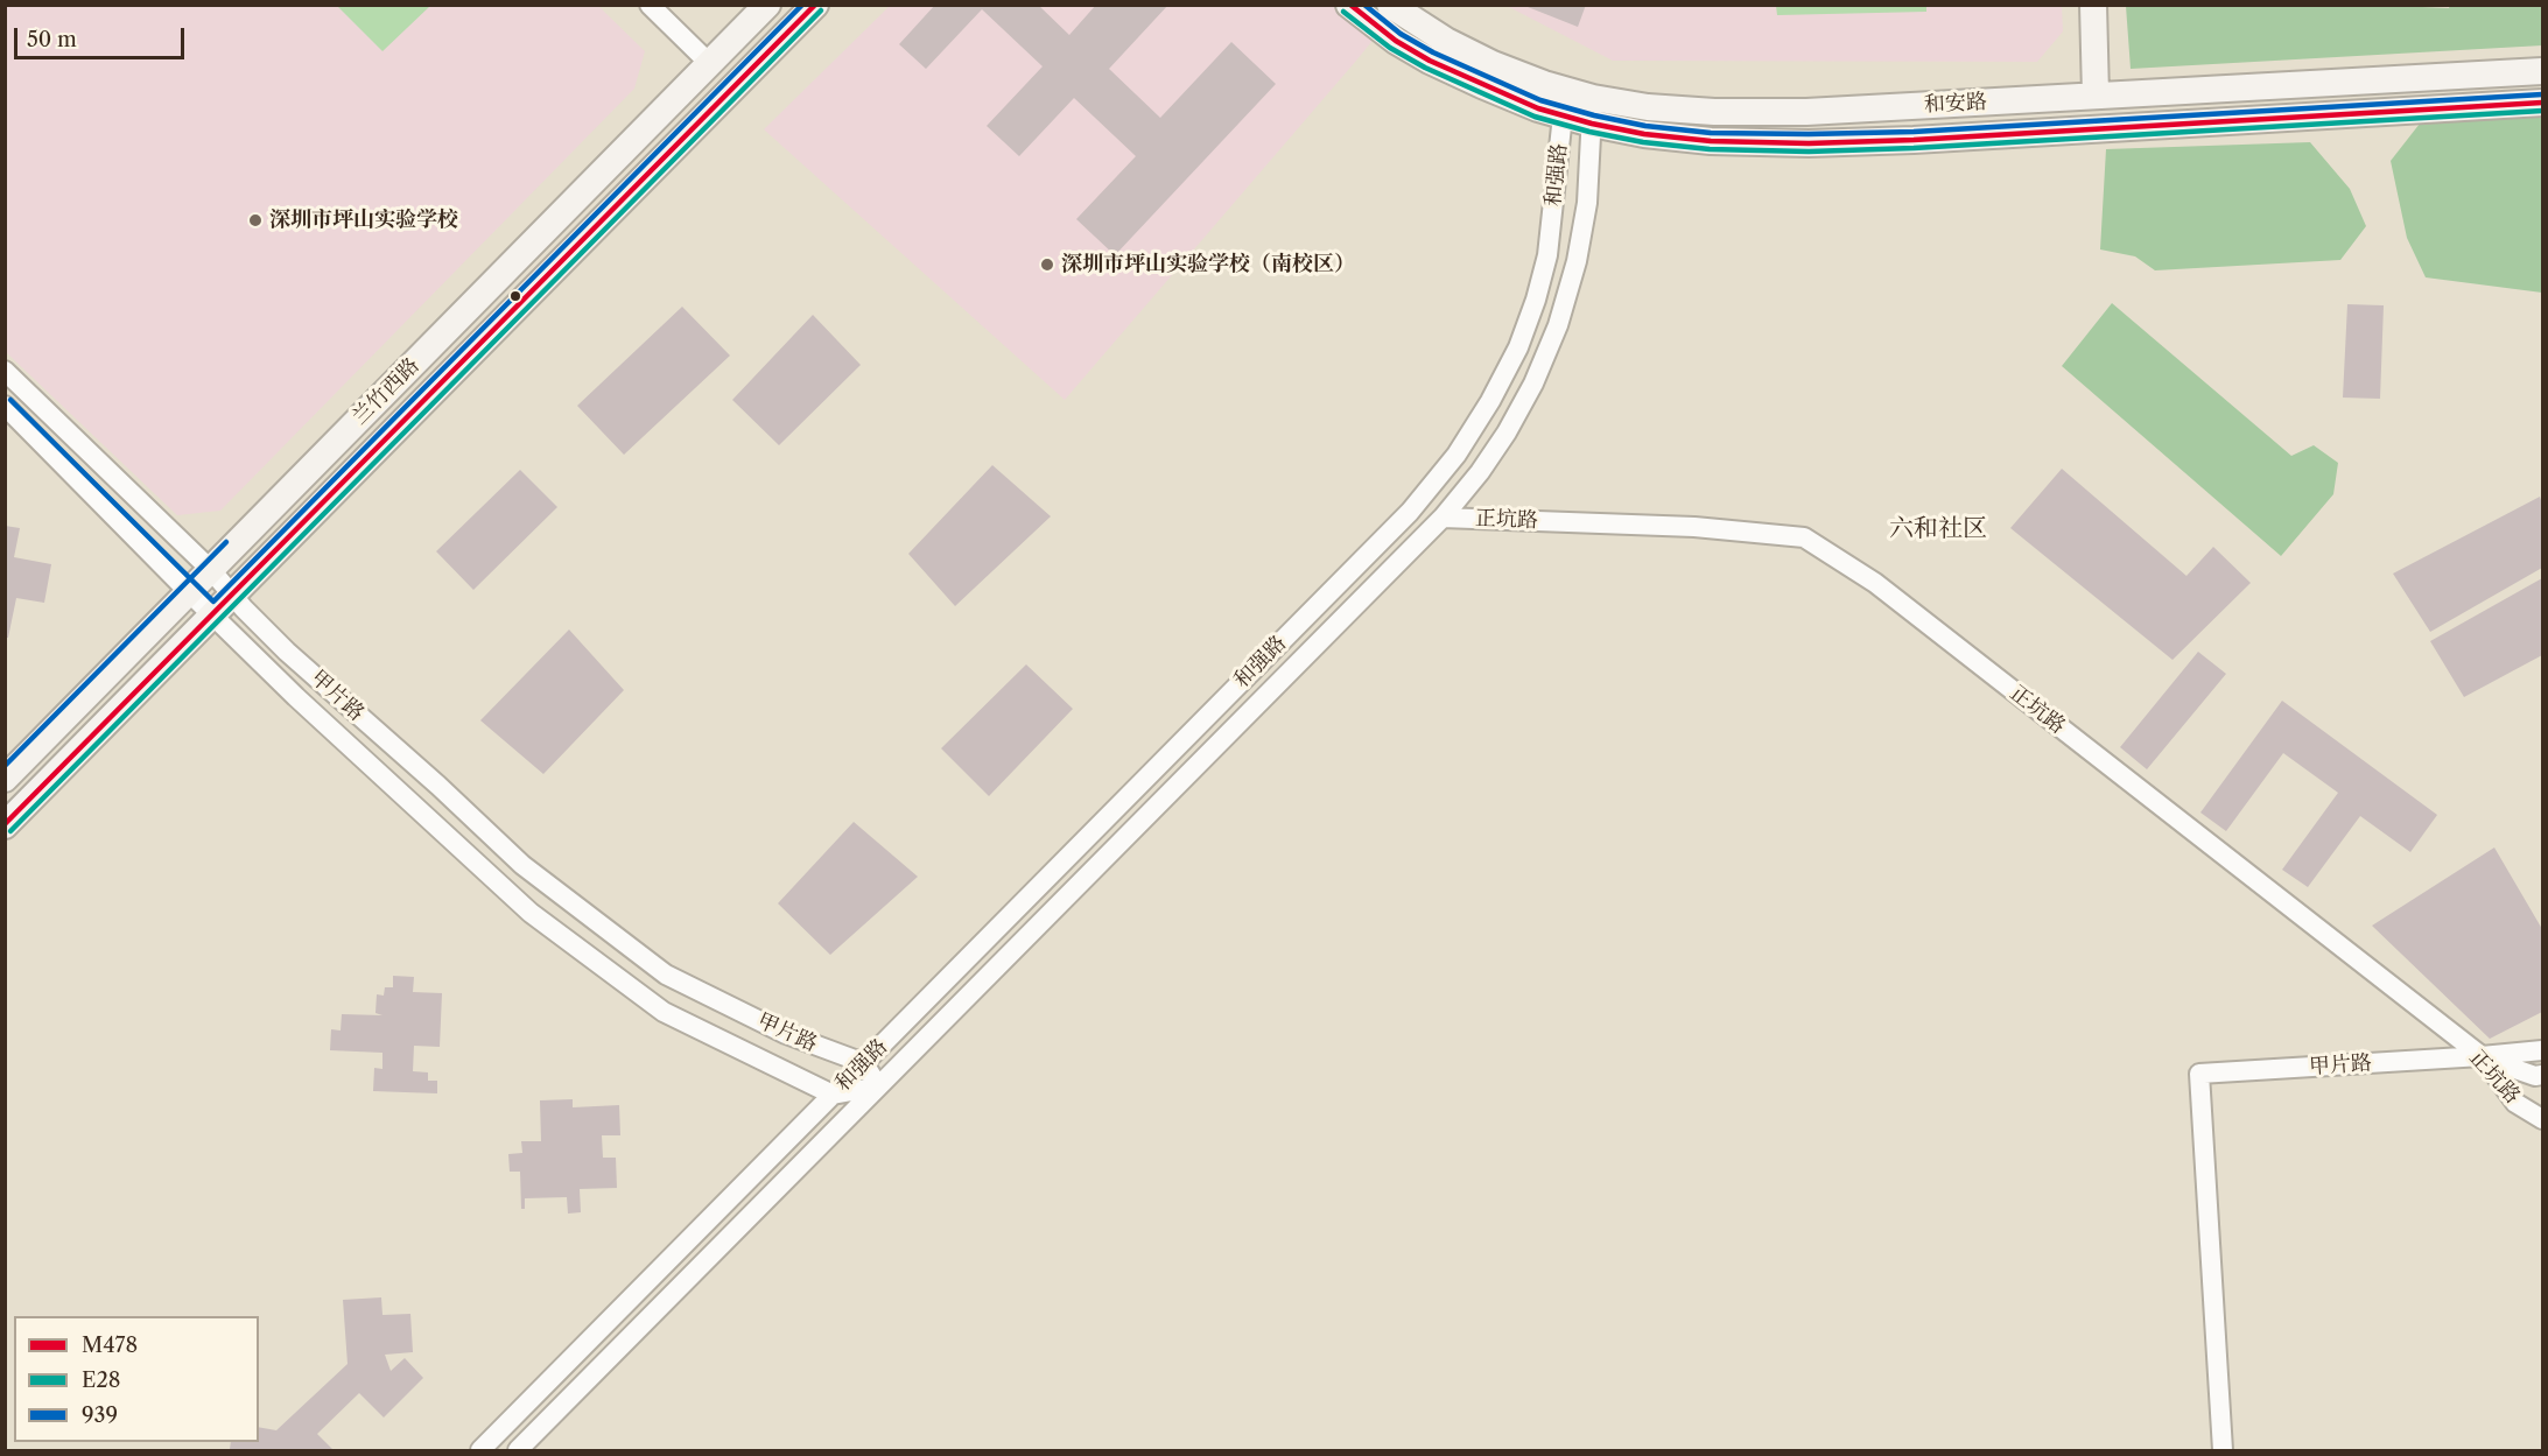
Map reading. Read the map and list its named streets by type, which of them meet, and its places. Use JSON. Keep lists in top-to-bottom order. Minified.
{"streets":{"street":["和安路","和强路","兰竹西路","正坑路","甲片路"]},"crossings":[["和安路","和强路"],["和强路","正坑路"],["和强路","甲片路"],["兰竹西路","甲片路"],["正坑路","甲片路"]],"districts":["六和社区"],"places":["深圳市坪山实验学校","深圳市坪山实验学校（南校区）"],"lines":["transit line M478","transit line 939","transit line E28"],"legend":["M478","E28","939"],"scale_bar":"50 m"}
